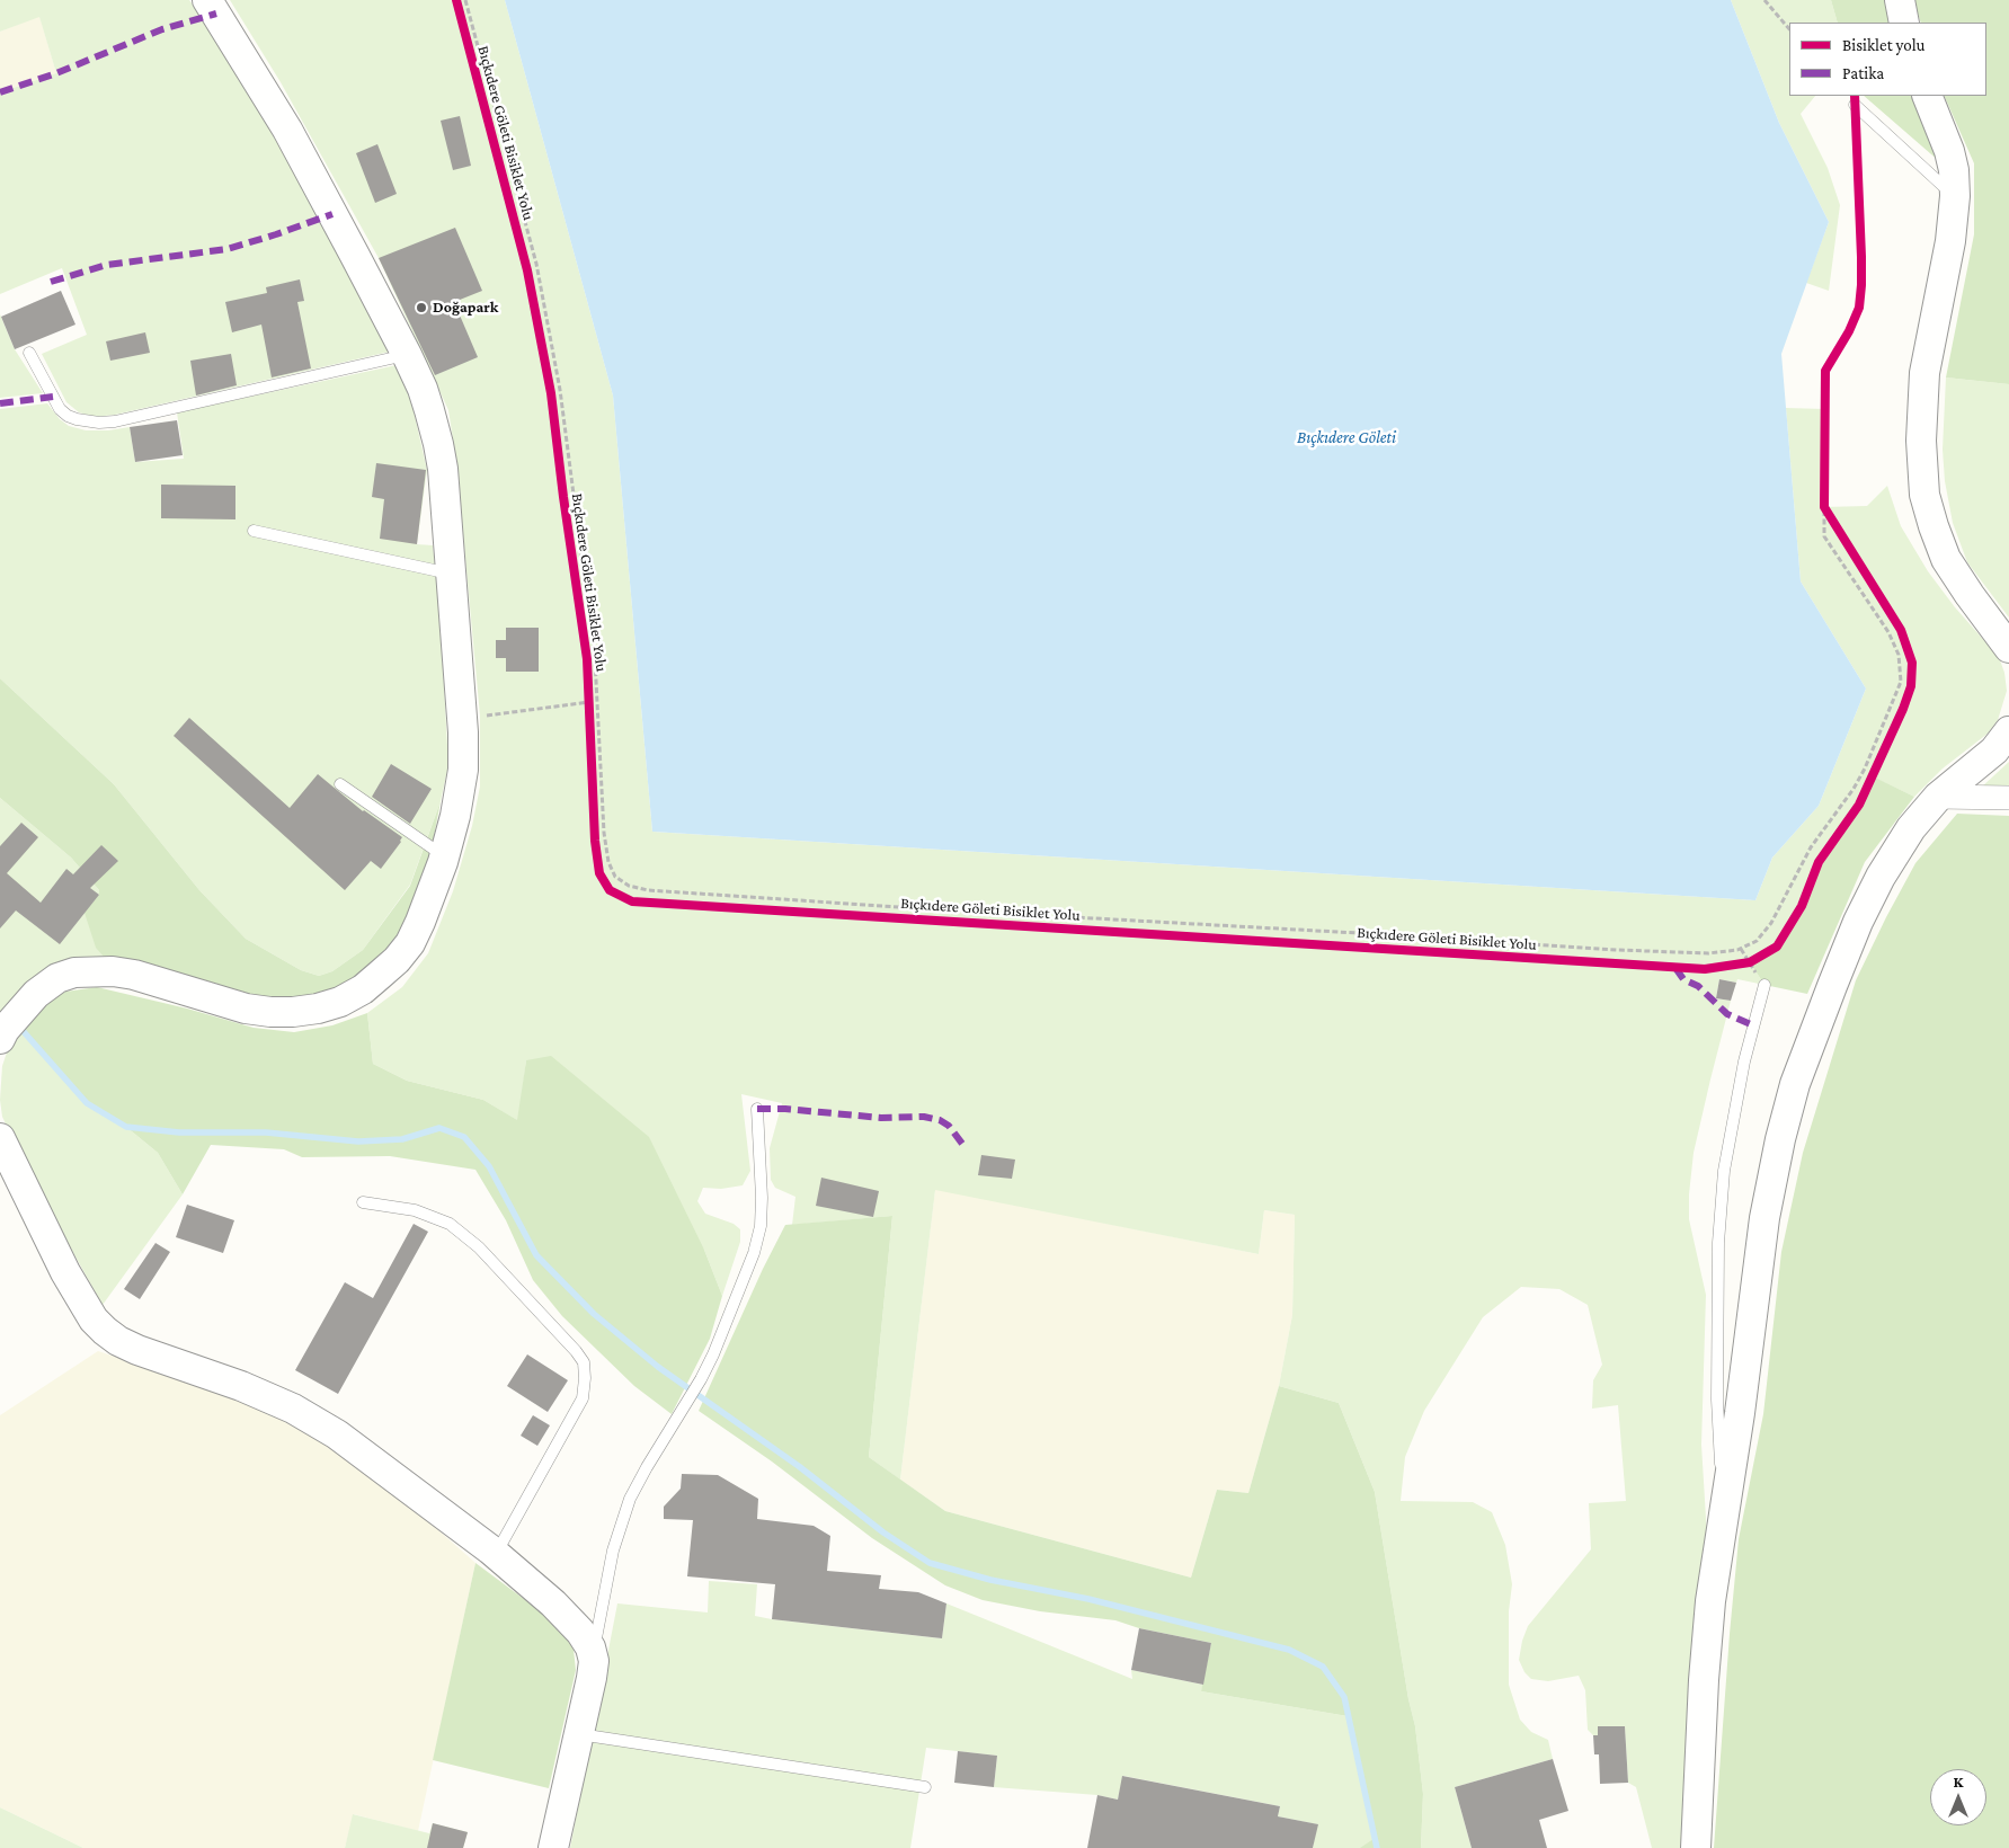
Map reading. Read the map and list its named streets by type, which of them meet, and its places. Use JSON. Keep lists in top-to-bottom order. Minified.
{"streets":{"cycle path":["Bıçkıdere Göleti Bisiklet Yolu"]},"water":["Bıçkıdere Göleti"],"places":["Doğapark"],"legend":["Bisiklet yolu","Patika"],"north":"top"}
